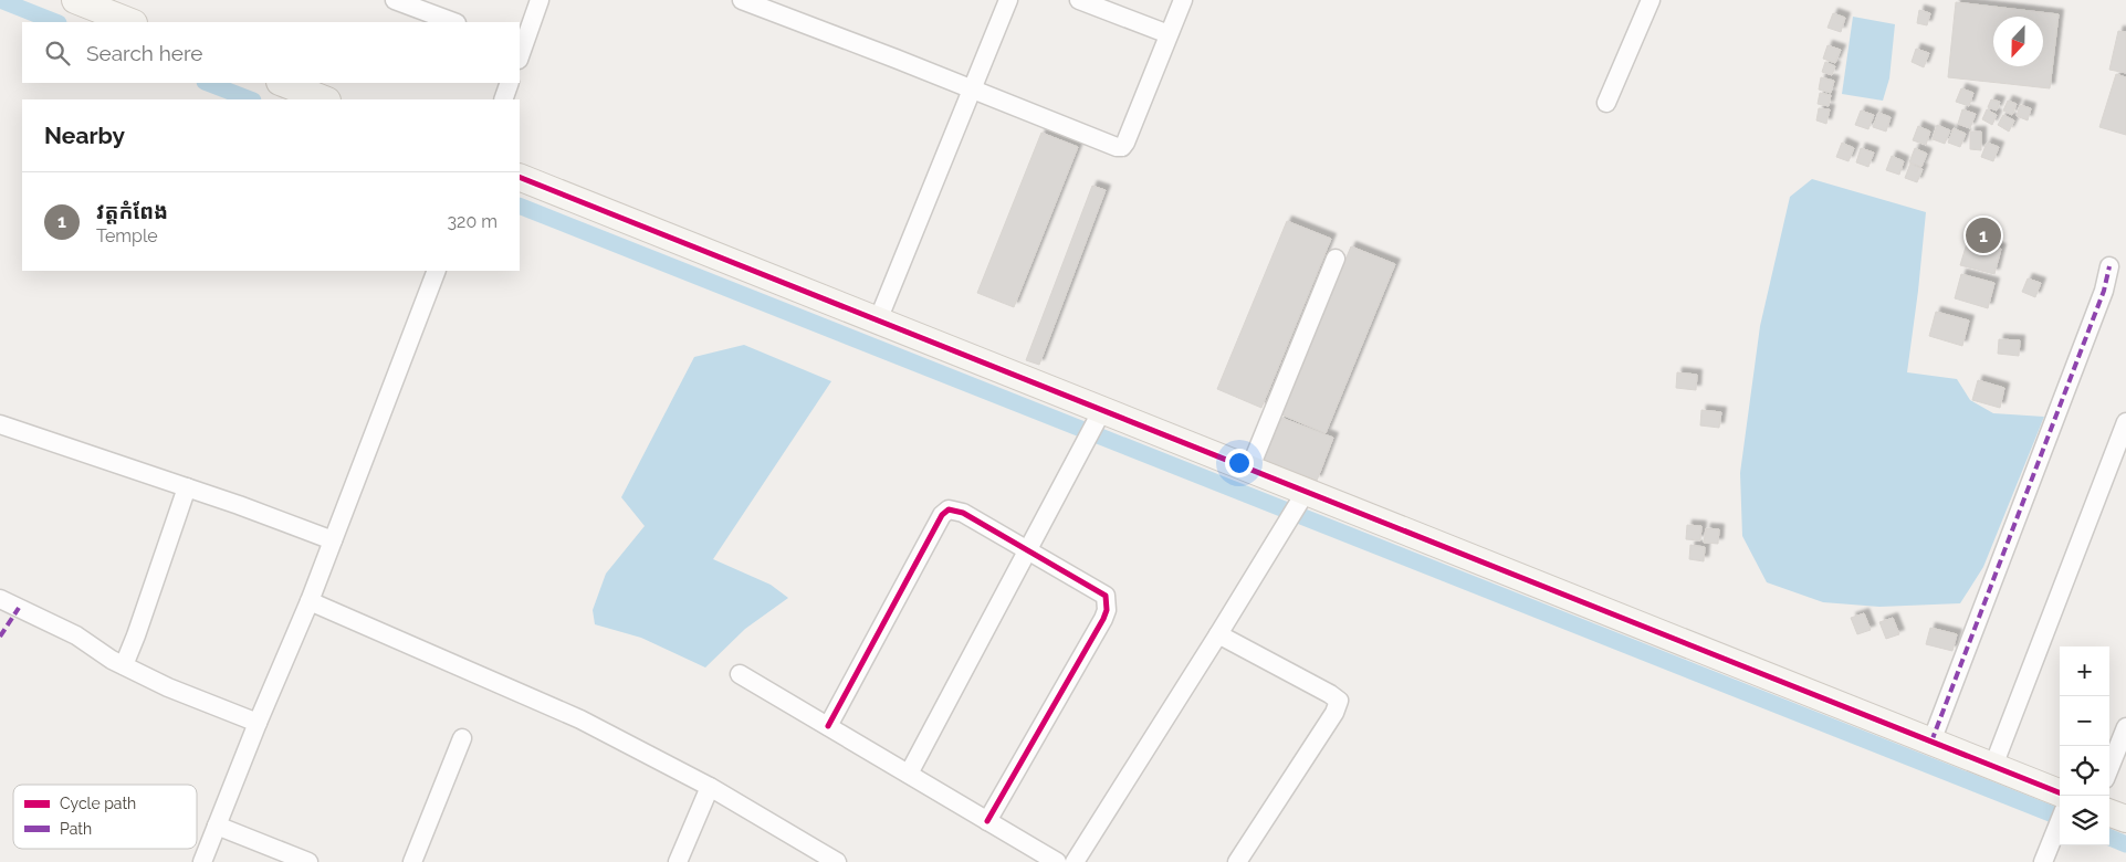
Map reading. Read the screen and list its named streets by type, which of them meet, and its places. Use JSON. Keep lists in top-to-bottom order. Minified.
{"legend":["Cycle path","Path"],"north":"bottom","page":{"search":"Search here","heading":"Nearby","list":[{"mark":"1","name":"វត្តកំពែង","note":"Temple","value":"320 m"}],"pins":"1","map_buttons":["+","−"]}}
